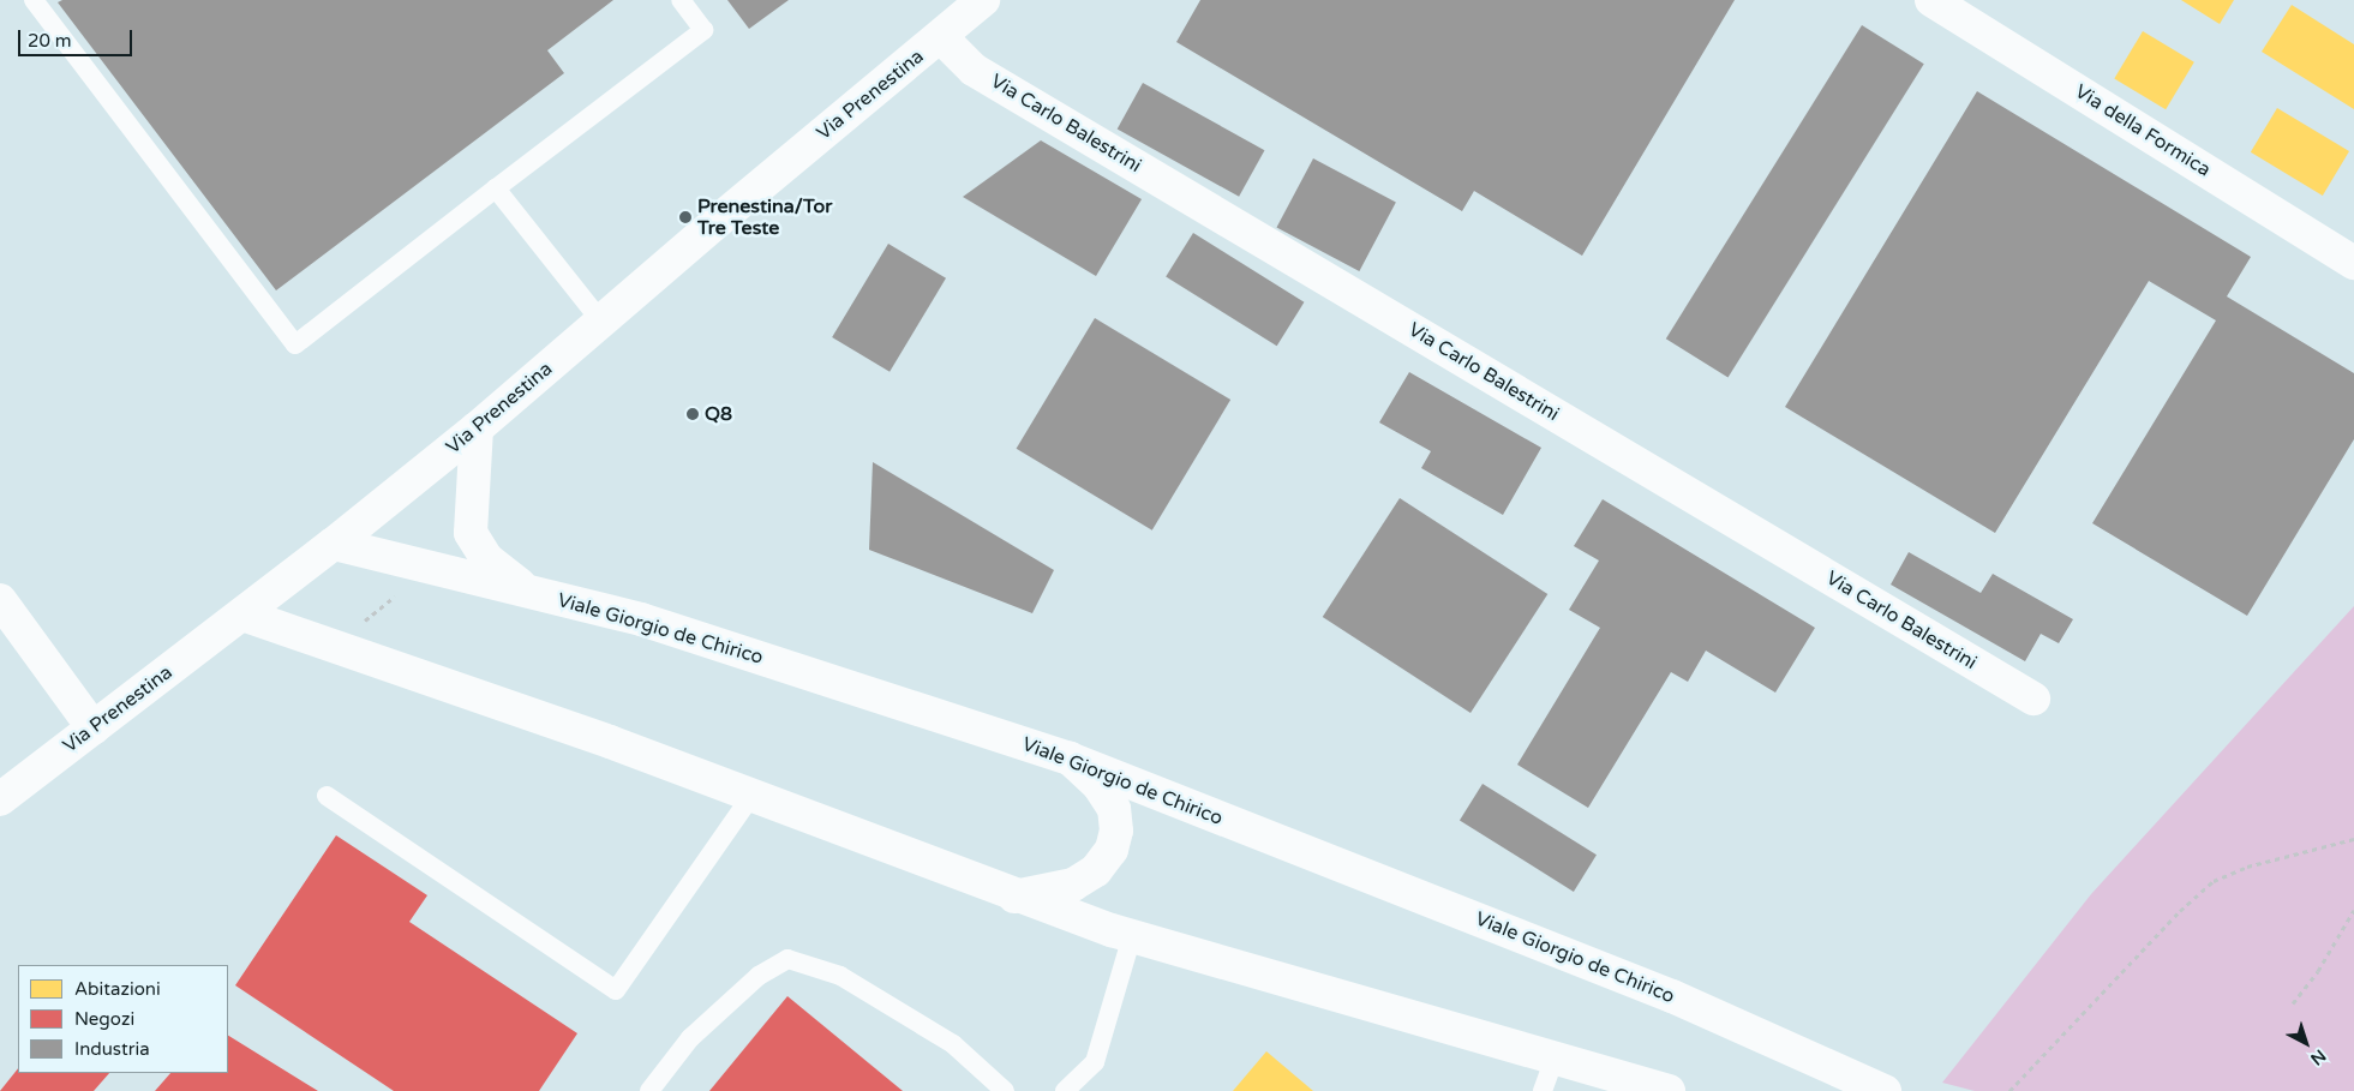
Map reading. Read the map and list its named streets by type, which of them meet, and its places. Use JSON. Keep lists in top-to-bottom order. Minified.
{"streets":{"street":["Via Prenestina","Via Carlo Balestrini","Via della Formica","Viale Giorgio de Chirico"]},"crossings":[["Via Prenestina","Via Carlo Balestrini"],["Via Prenestina","Viale Giorgio de Chirico"]],"places":["Prenestina/Tor Tre Teste","Q8"],"legend":["Abitazioni","Negozi","Industria"],"scale_bar":"20 m","north":"bottom right"}
